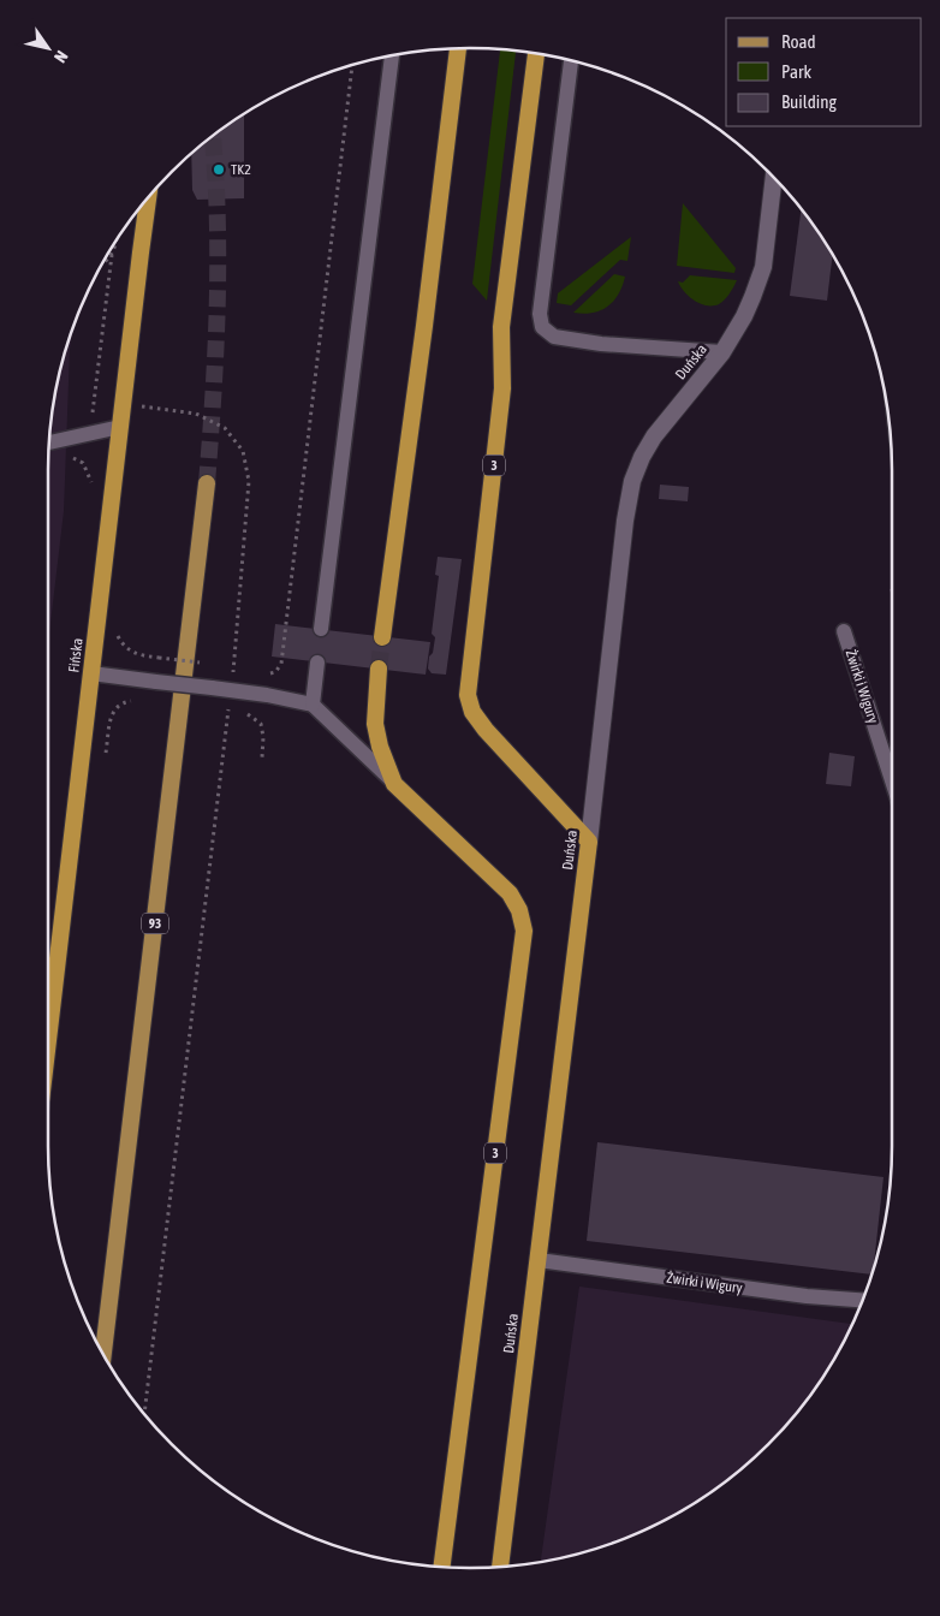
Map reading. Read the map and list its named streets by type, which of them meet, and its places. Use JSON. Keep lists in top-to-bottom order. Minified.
{"streets":{"highway":["Duńska","3","Fińska"],"main road":["93"],"lane":["Żwirki i Wigury"]},"crossings":[["Duńska","3"],["Duńska","Żwirki i Wigury"]],"places":["TK2"],"legend":["Road","Park","Building"],"north":"bottom right"}
